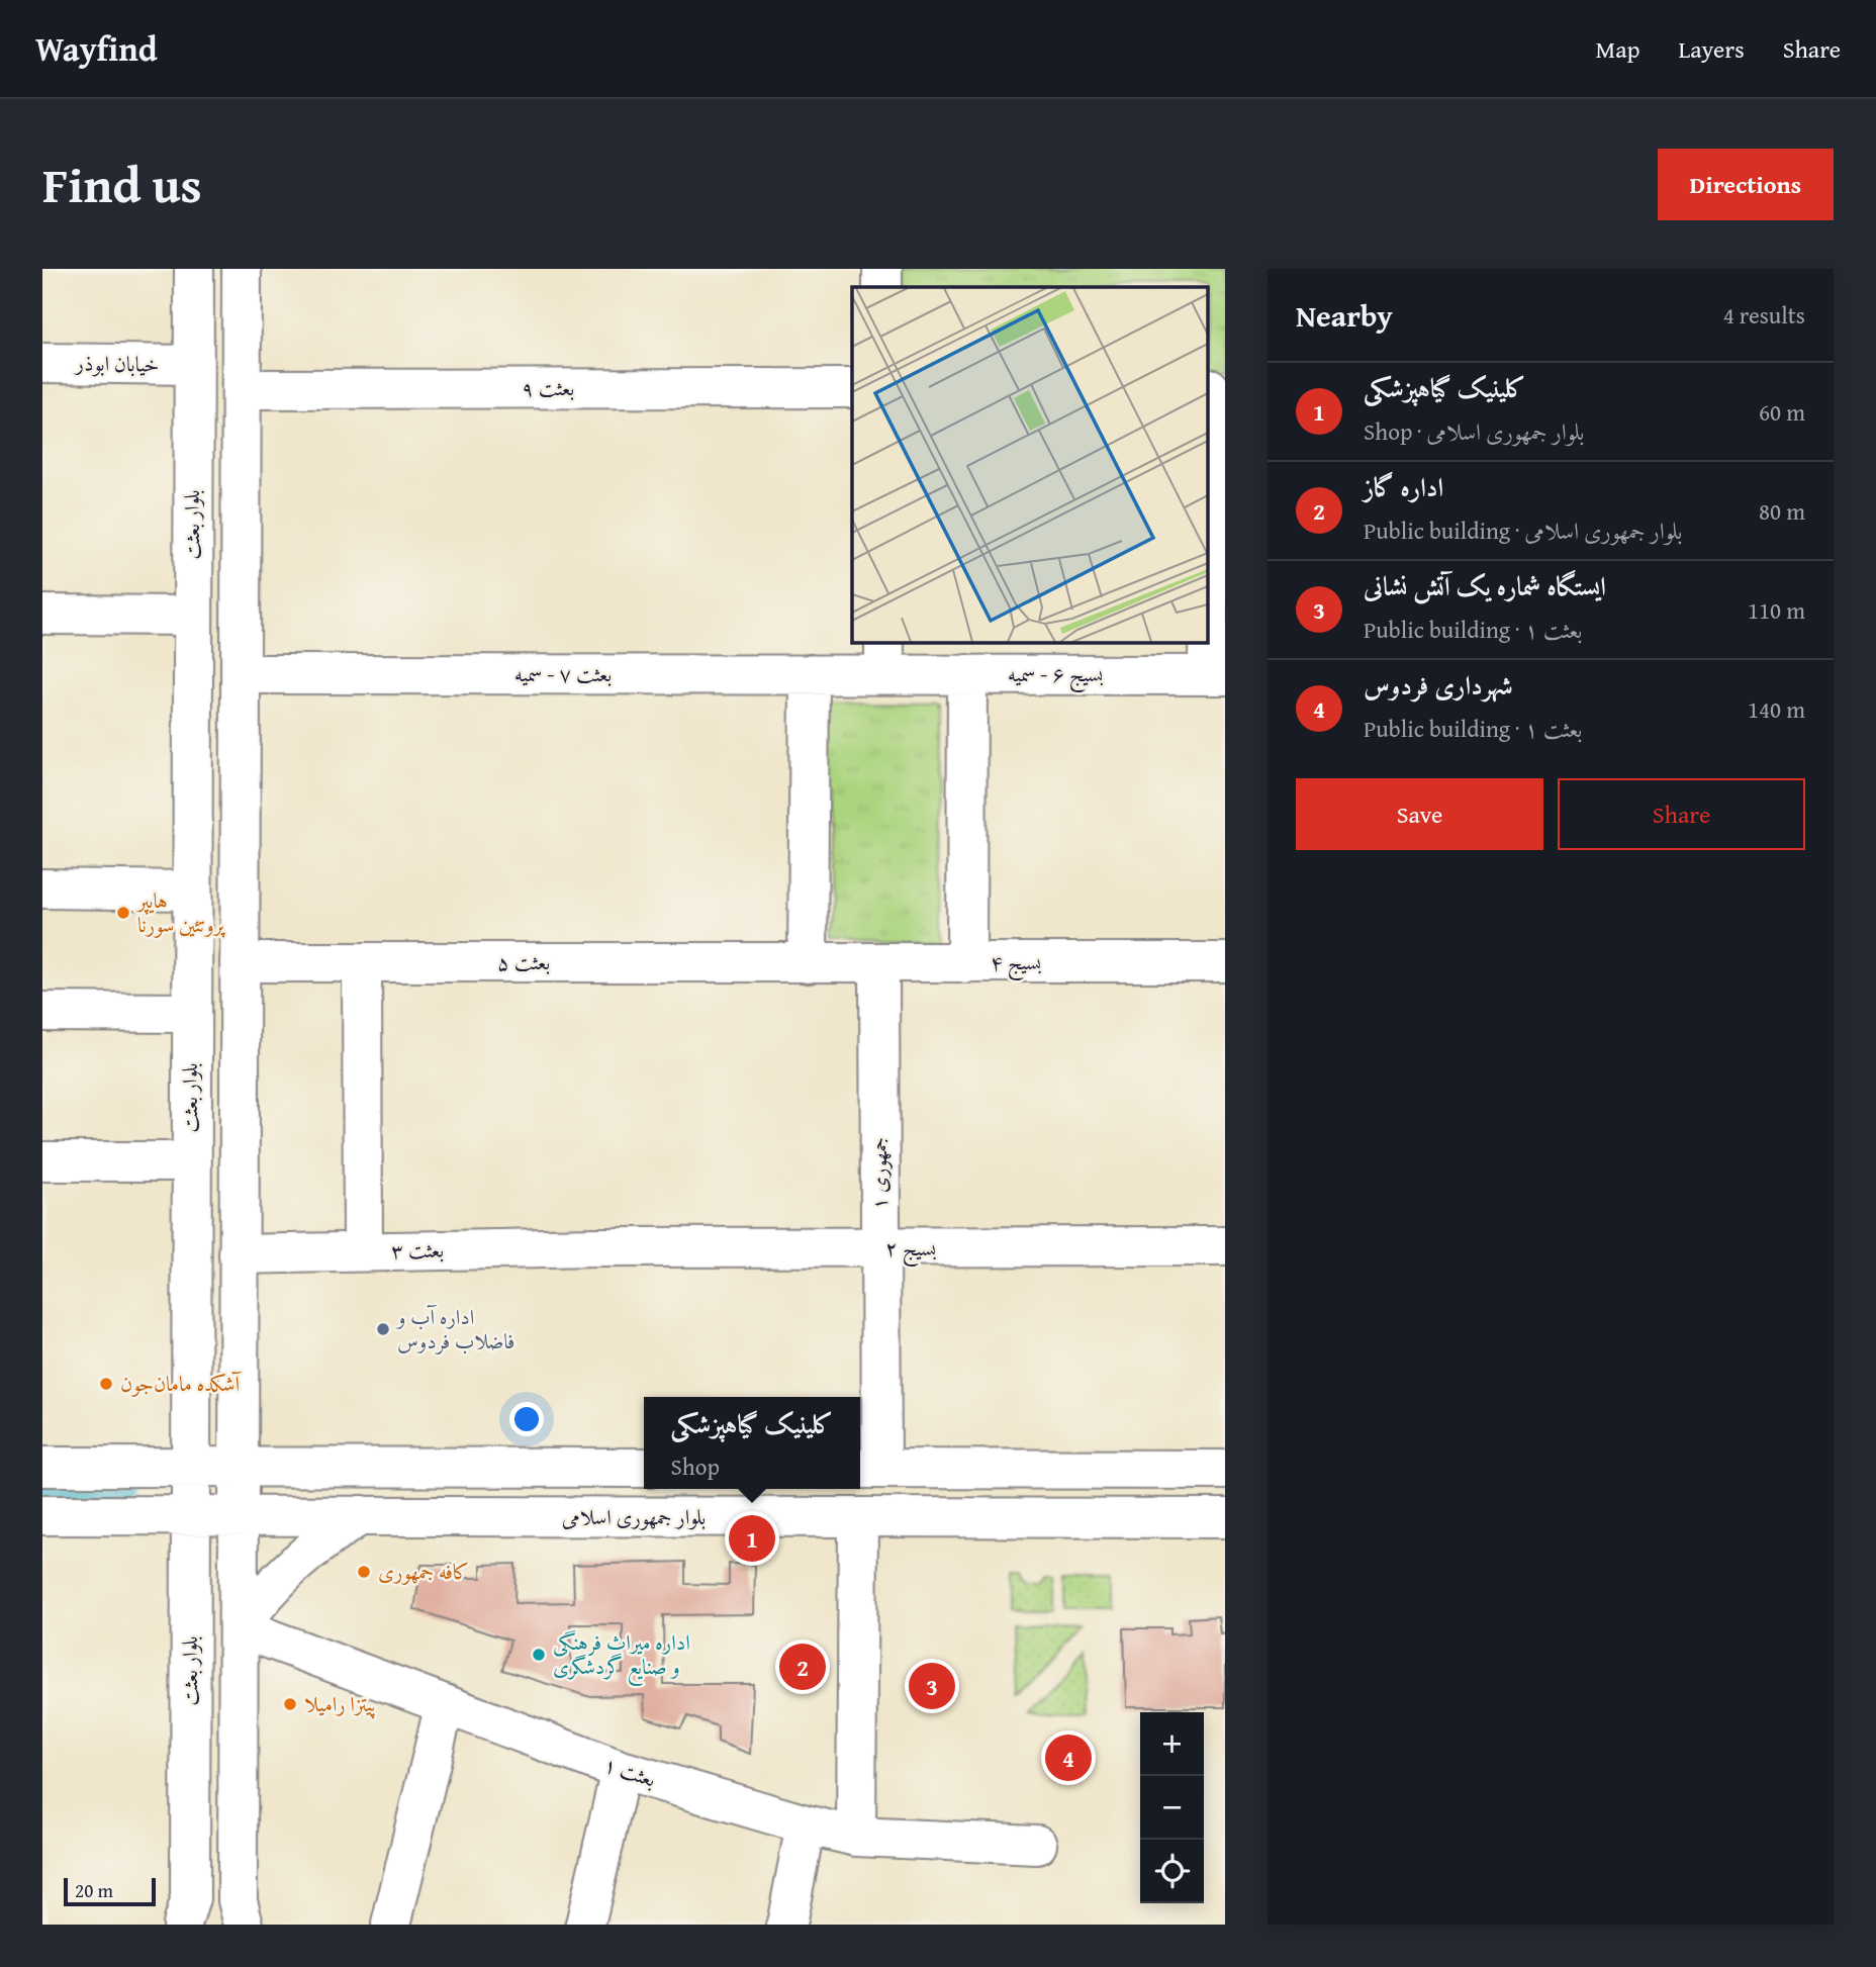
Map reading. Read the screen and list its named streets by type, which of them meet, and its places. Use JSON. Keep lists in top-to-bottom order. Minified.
{"streets":{"street":["خیابان ابوذر","بعثت ۹","بلوار بعثت","بعثت ۷ - سمیه","بسیج ۶ - سمیه","بعثت ۵","بسیج ۴","جمهوری ۱","بسیج ۲","بعثت ۳","بلوار جمهوری اسلامی","بعثت ۱"]},"crossings":[["خیابان ابوذر","بلوار بعثت"],["بلوار بعثت","بلوار جمهوری اسلامی"],["بعثت ۷ - سمیه","بسیج ۶ - سمیه"],["بعثت ۵","بسیج ۴"],["بسیج ۴","جمهوری ۱"],["جمهوری ۱","بسیج ۲"],["بسیج ۲","بعثت ۳"]],"places":["هایپر پروتئین سورنا","اداره آب و فاضلاب فردوس","آشکده مامان‌جون","کافه جمهوری","اداره میراث فرهنگی و صنایع گردشگری","پیتزا رامیلا"],"scale_bar":"20 m","page":{"header":"Wayfind","nav":["Map","Layers","Share"],"title":"Find us","buttons":["Directions",["Save","Share"]],"heading":["Nearby","4 results"],"list":[{"mark":"1","name":"کلینیک گیاهپزشکی","note":"Shop · بلوار جمهوری اسلامی","value":"60 m"},{"mark":"2","name":"اداره گاز","note":"Public building · بلوار جمهوری اسلامی","value":"80 m"},{"mark":"3","name":"ایستگاه شماره یک آتش نشانی","note":"Public building · بعثت ۱","value":"110 m"},{"mark":"4","name":"شهرداری فردوس","note":"Public building · بعثت ۱","value":"140 m"}],"popup":["کلینیک گیاهپزشکی","Shop"],"pins":["1","2","3","4"],"map_buttons":["+","−"],"scale":"20 m"}}
